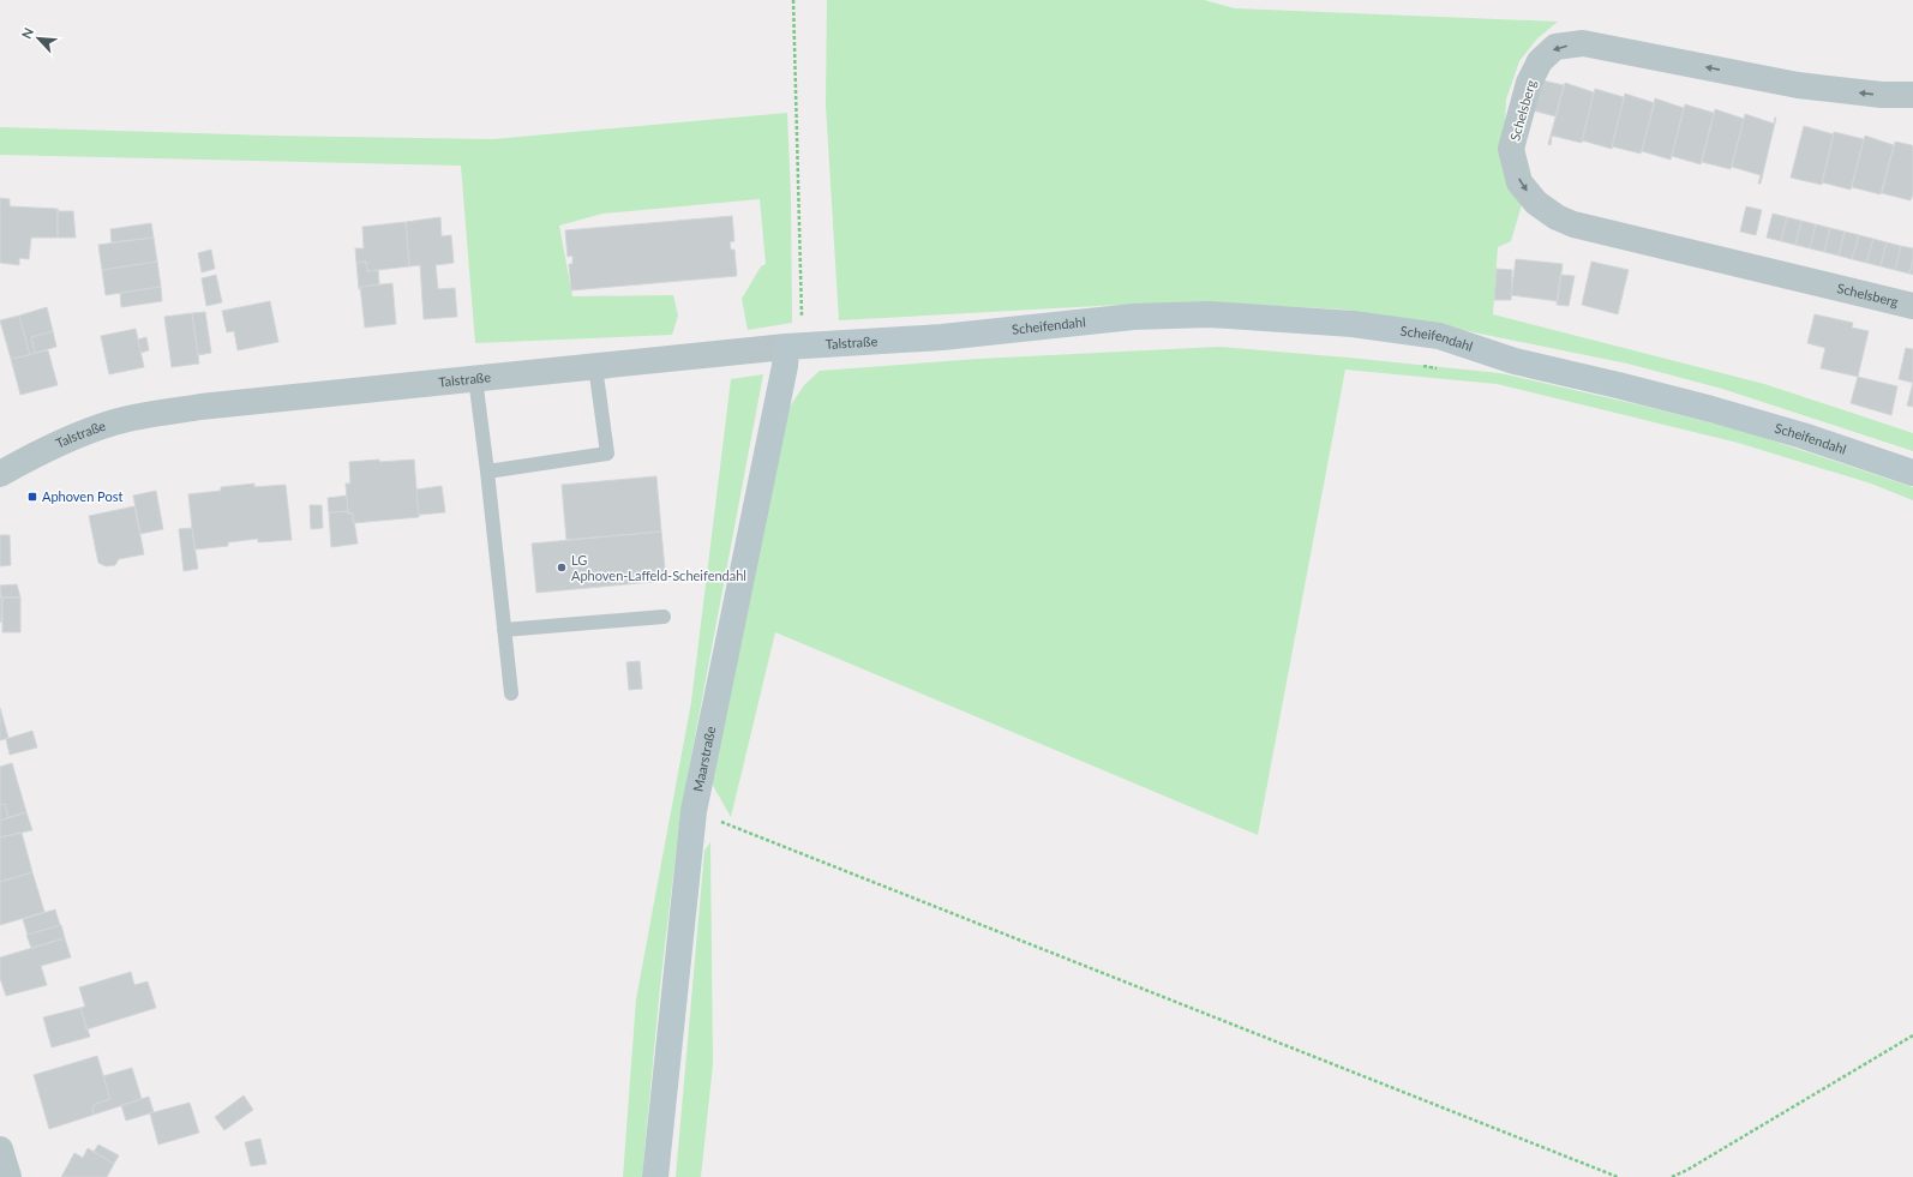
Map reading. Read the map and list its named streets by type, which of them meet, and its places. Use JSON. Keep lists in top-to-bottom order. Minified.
{"streets":{"street":["Schelsberg","Scheifendahl","Talstraße","Maarstraße"]},"crossings":[["Scheifendahl","Talstraße"],["Talstraße","Maarstraße"]],"places":{"transit":["Aphoven Post"],"other":["LG Aphoven-Laffeld-Scheifendahl"]},"north":"top left"}
